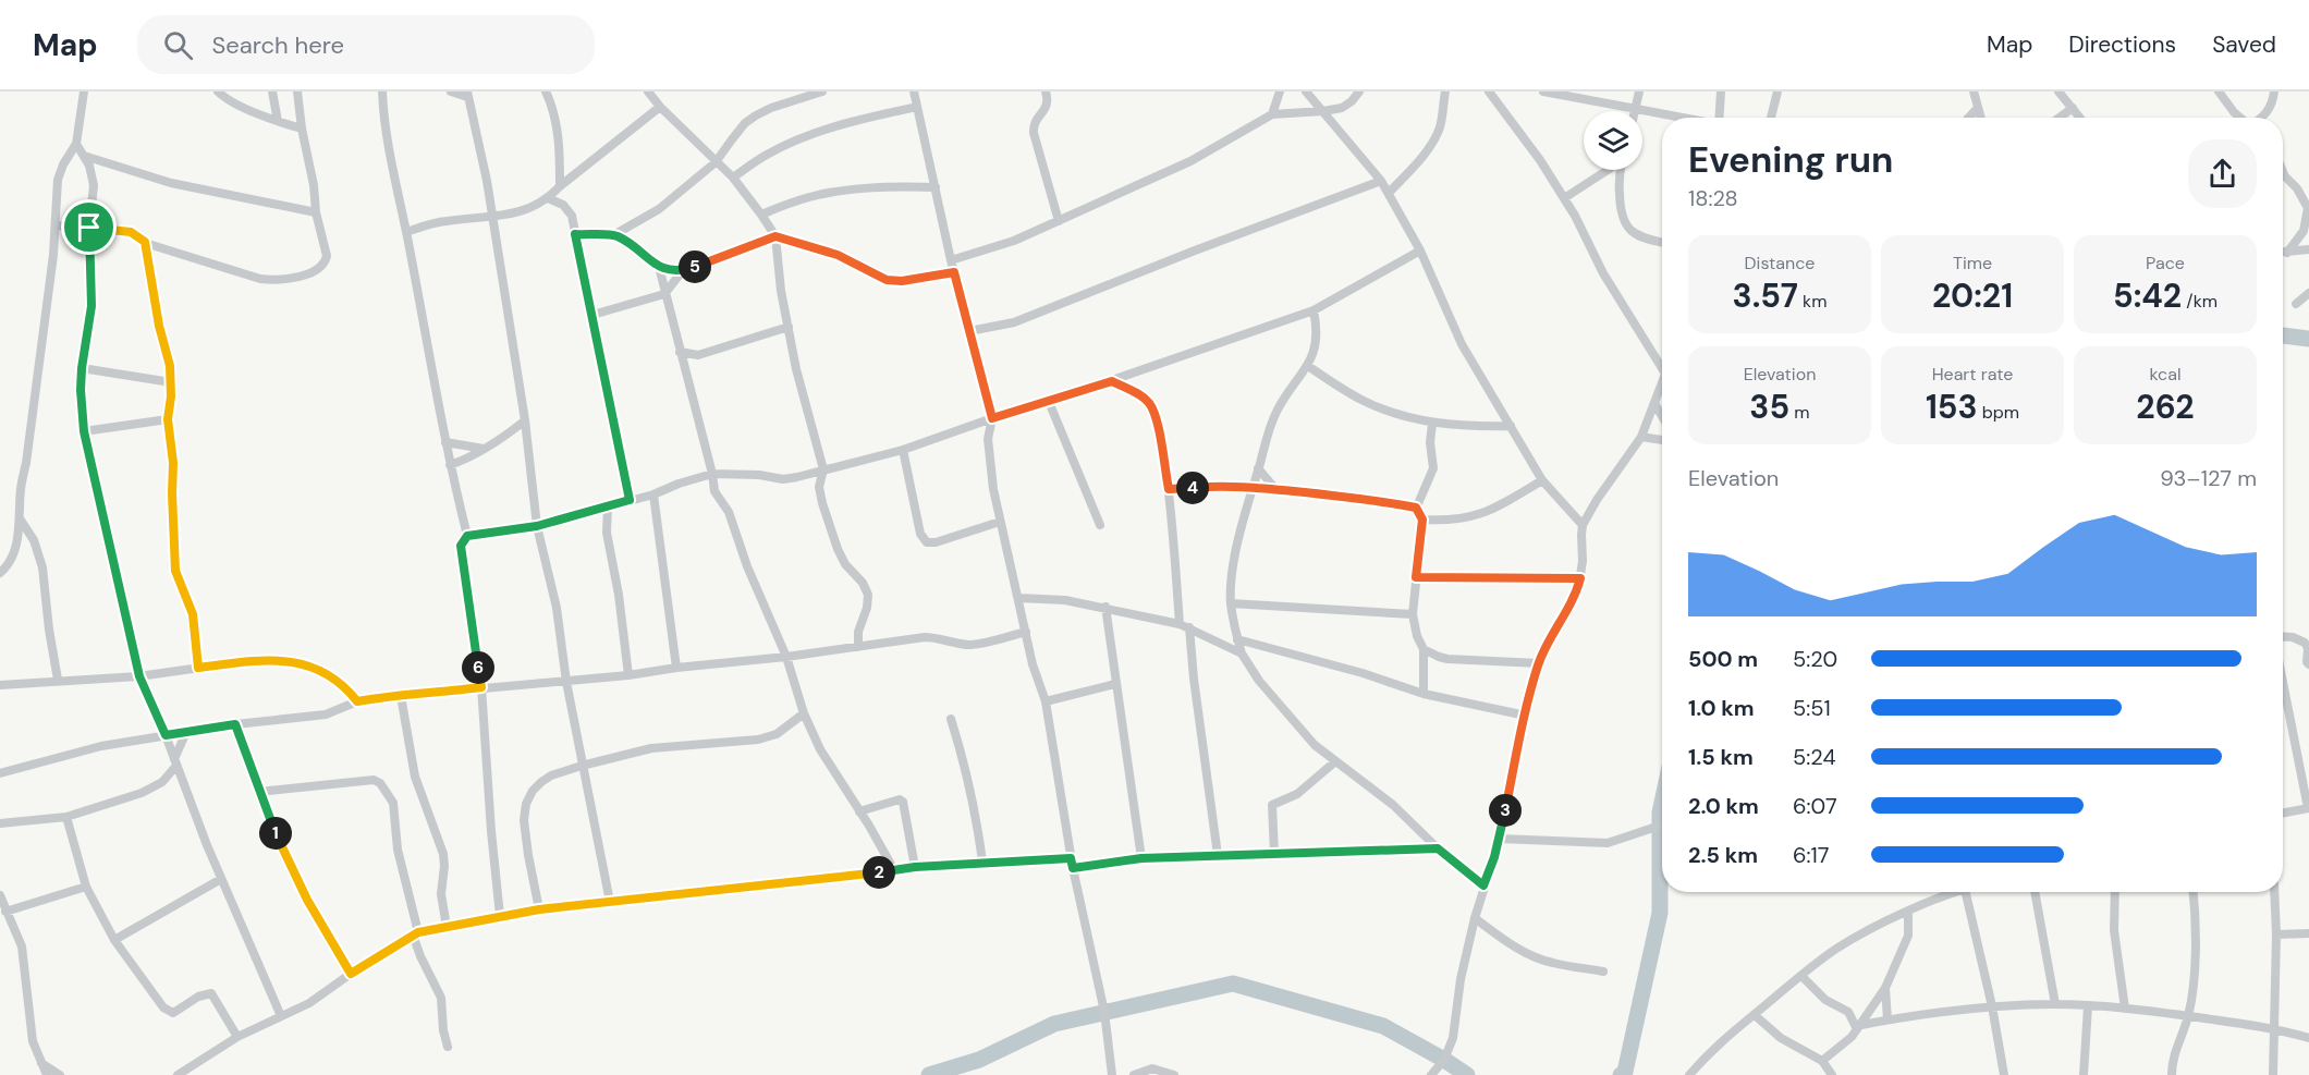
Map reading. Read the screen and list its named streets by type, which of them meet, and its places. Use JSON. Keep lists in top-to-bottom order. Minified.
{"page":{"header":"Map","search":"Search here","nav":["Map","Directions","Saved"],"heading":["Evening run","18:28"],"stats":[["Distance","3.57 km"],["Time","20:21"],["Pace","5:42 /km"],["Elevation","35 m"],["Heart rate","153 bpm"],["kcal","262"]],"pins":["5","4","6","3","1","2"],"chart":["Elevation","93–127 m"],"list":[{"name":"500 m","note":"5:20"},{"name":"1.0 km","note":"5:51"},{"name":"1.5 km","note":"5:24"},{"name":"2.0 km","note":"6:07"},{"name":"2.5 km","note":"6:17"}]}}
